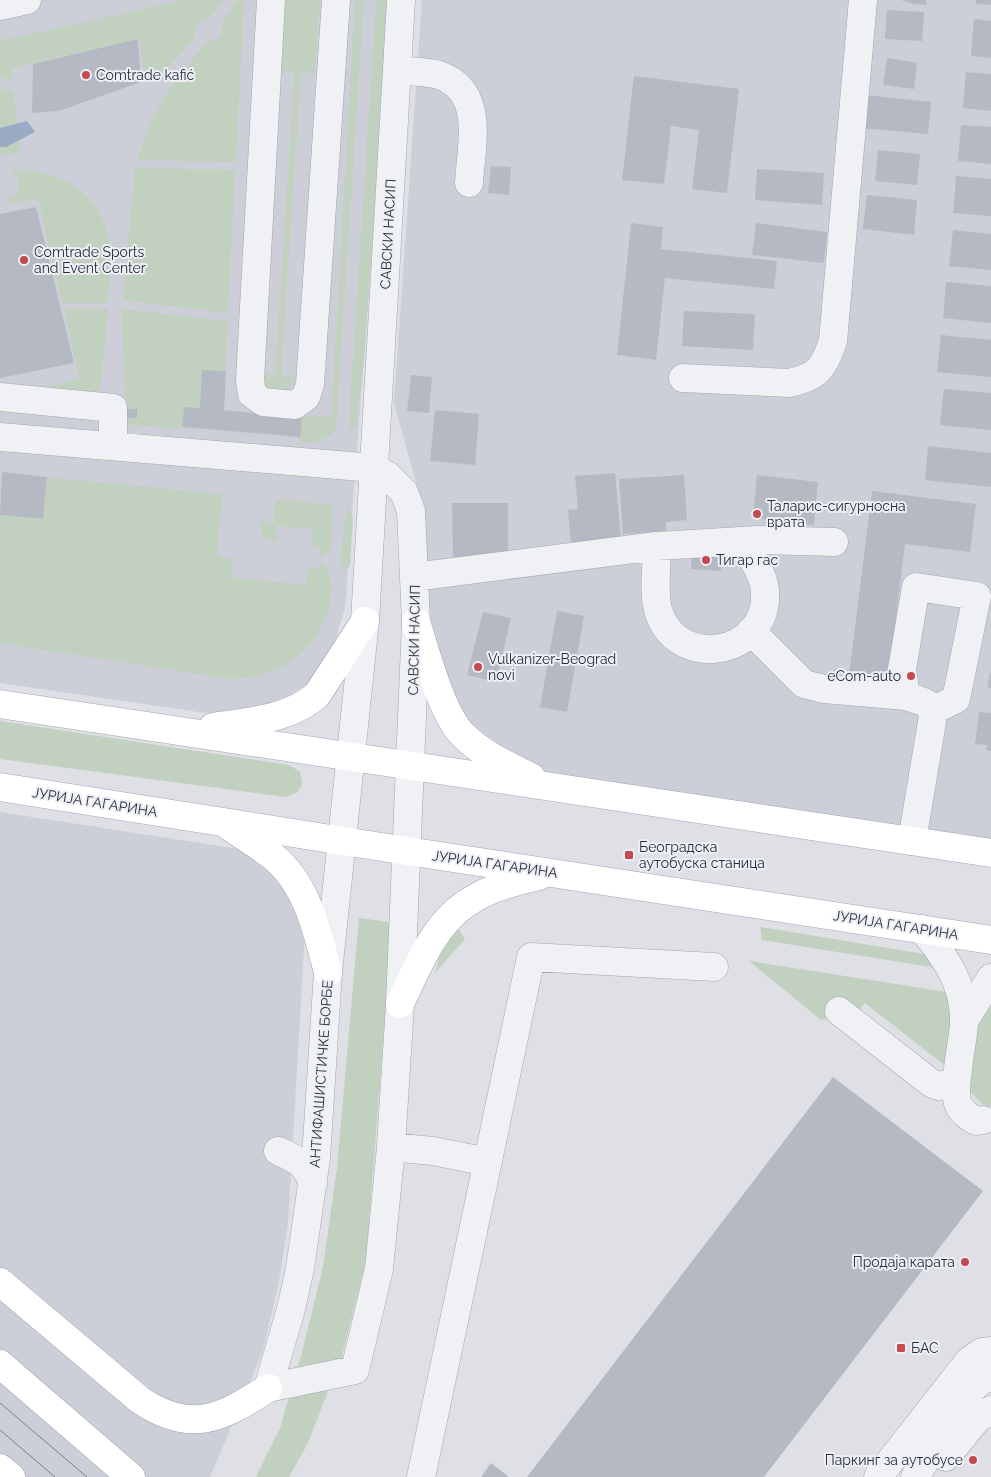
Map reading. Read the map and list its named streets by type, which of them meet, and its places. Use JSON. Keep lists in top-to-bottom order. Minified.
{"streets":{"main road":["ЈУРИЈА ГАГАРИНА"],"street":["САВСКИ НАСИП","АНТИФАШИСТИЧКЕ БОРБЕ"]},"crossings":[["САВСКИ НАСИП","АНТИФАШИСТИЧКЕ БОРБЕ"],["ЈУРИЈА ГАГАРИНА","АНТИФАШИСТИЧКЕ БОРБЕ"]],"places":{"other":["Comtrade kafić","Comtrade Sports and Event Center","Таларис-сигурносна врата","Тигар гас","Vulkanizer-Beograd novi","eCom-auto","Продаја карата","Паркинг за аутобусе"],"transit":["Београдска аутобуска станица","БАС"]}}
